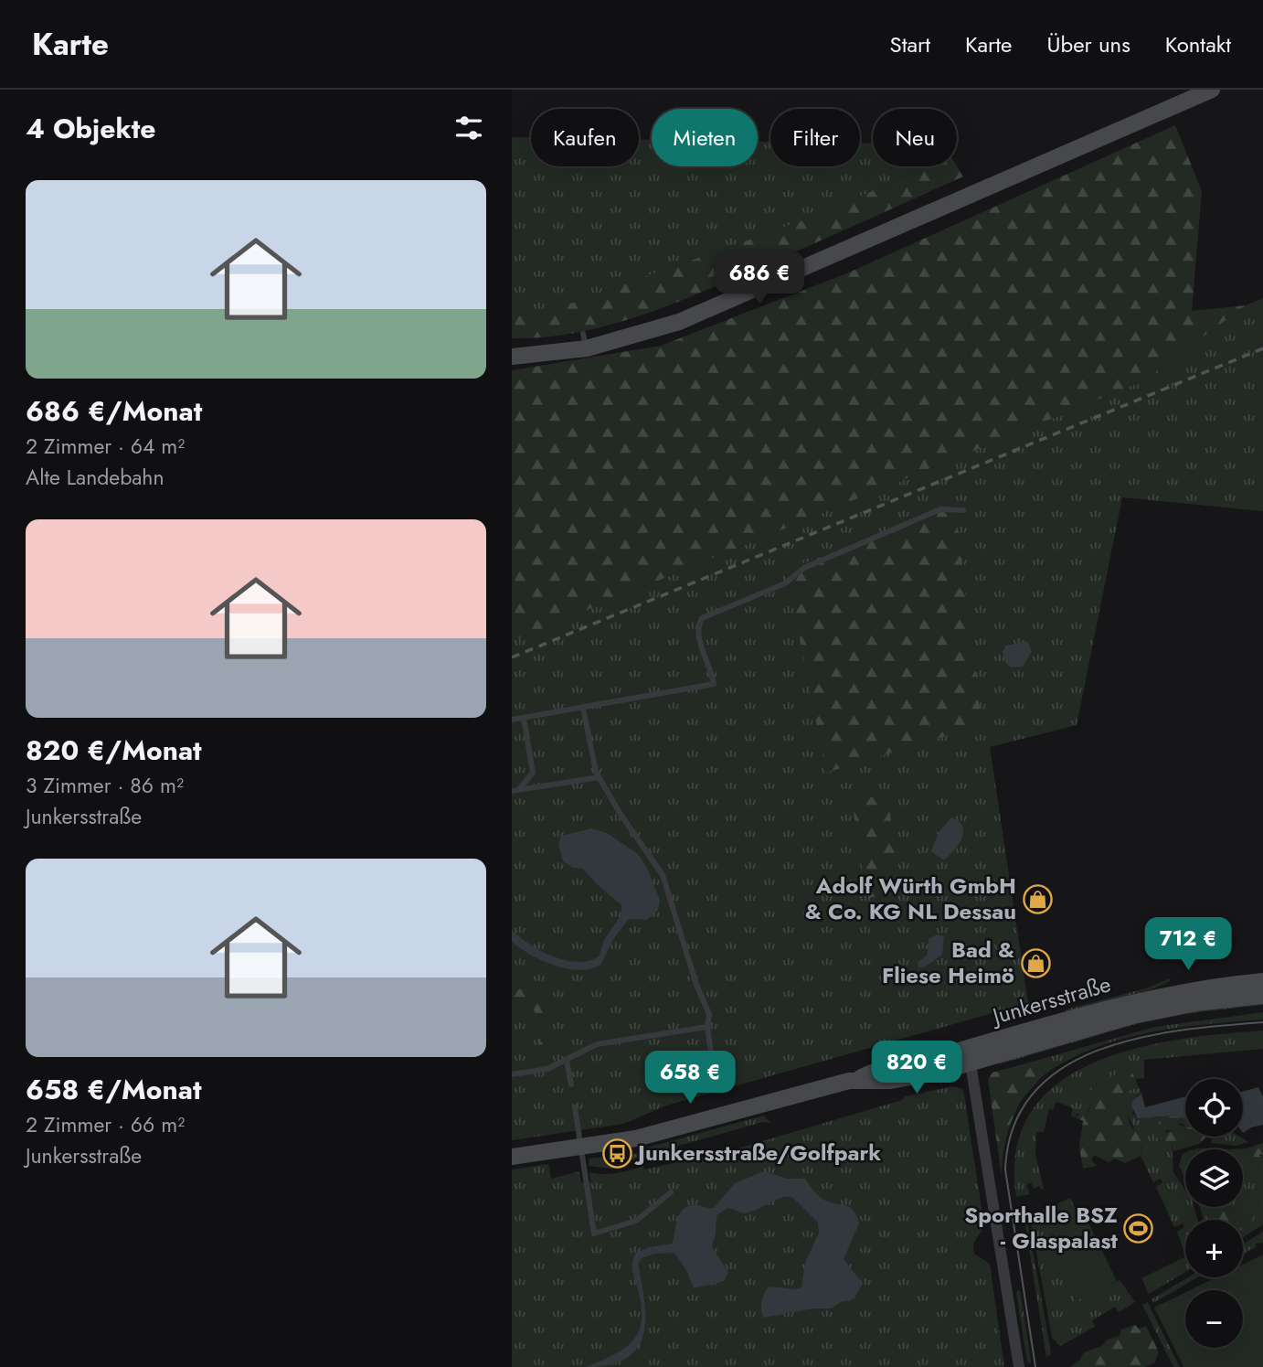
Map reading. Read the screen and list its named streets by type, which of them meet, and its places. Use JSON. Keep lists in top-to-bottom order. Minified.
{"streets":{"main road":["Junkersstraße"]},"places":{"shop":["Adolf Würth GmbH & Co. KG NL Dessau","Bad & Fliese Heimö"],"bus stop":["Junkersstraße/Golfpark"],"sports":["Sporthalle BSZ - Glaspalast"]},"page":{"header":"Karte","nav":["Start","Karte","Über uns","Kontakt"],"heading":"4 Objekte","chip":["Kaufen","Mieten","Filter","Neu"],"list":[{"name":"686 €/Monat","note":"2 Zimmer · 64 m² · Alte Landebahn"},{"name":"820 €/Monat","note":"3 Zimmer · 86 m² · Junkersstraße"},{"name":"658 €/Monat","note":"2 Zimmer · 66 m² · Junkersstraße"}],"price":["686 €","712 €","820 €","658 €"],"map_buttons":["+","−"]}}
